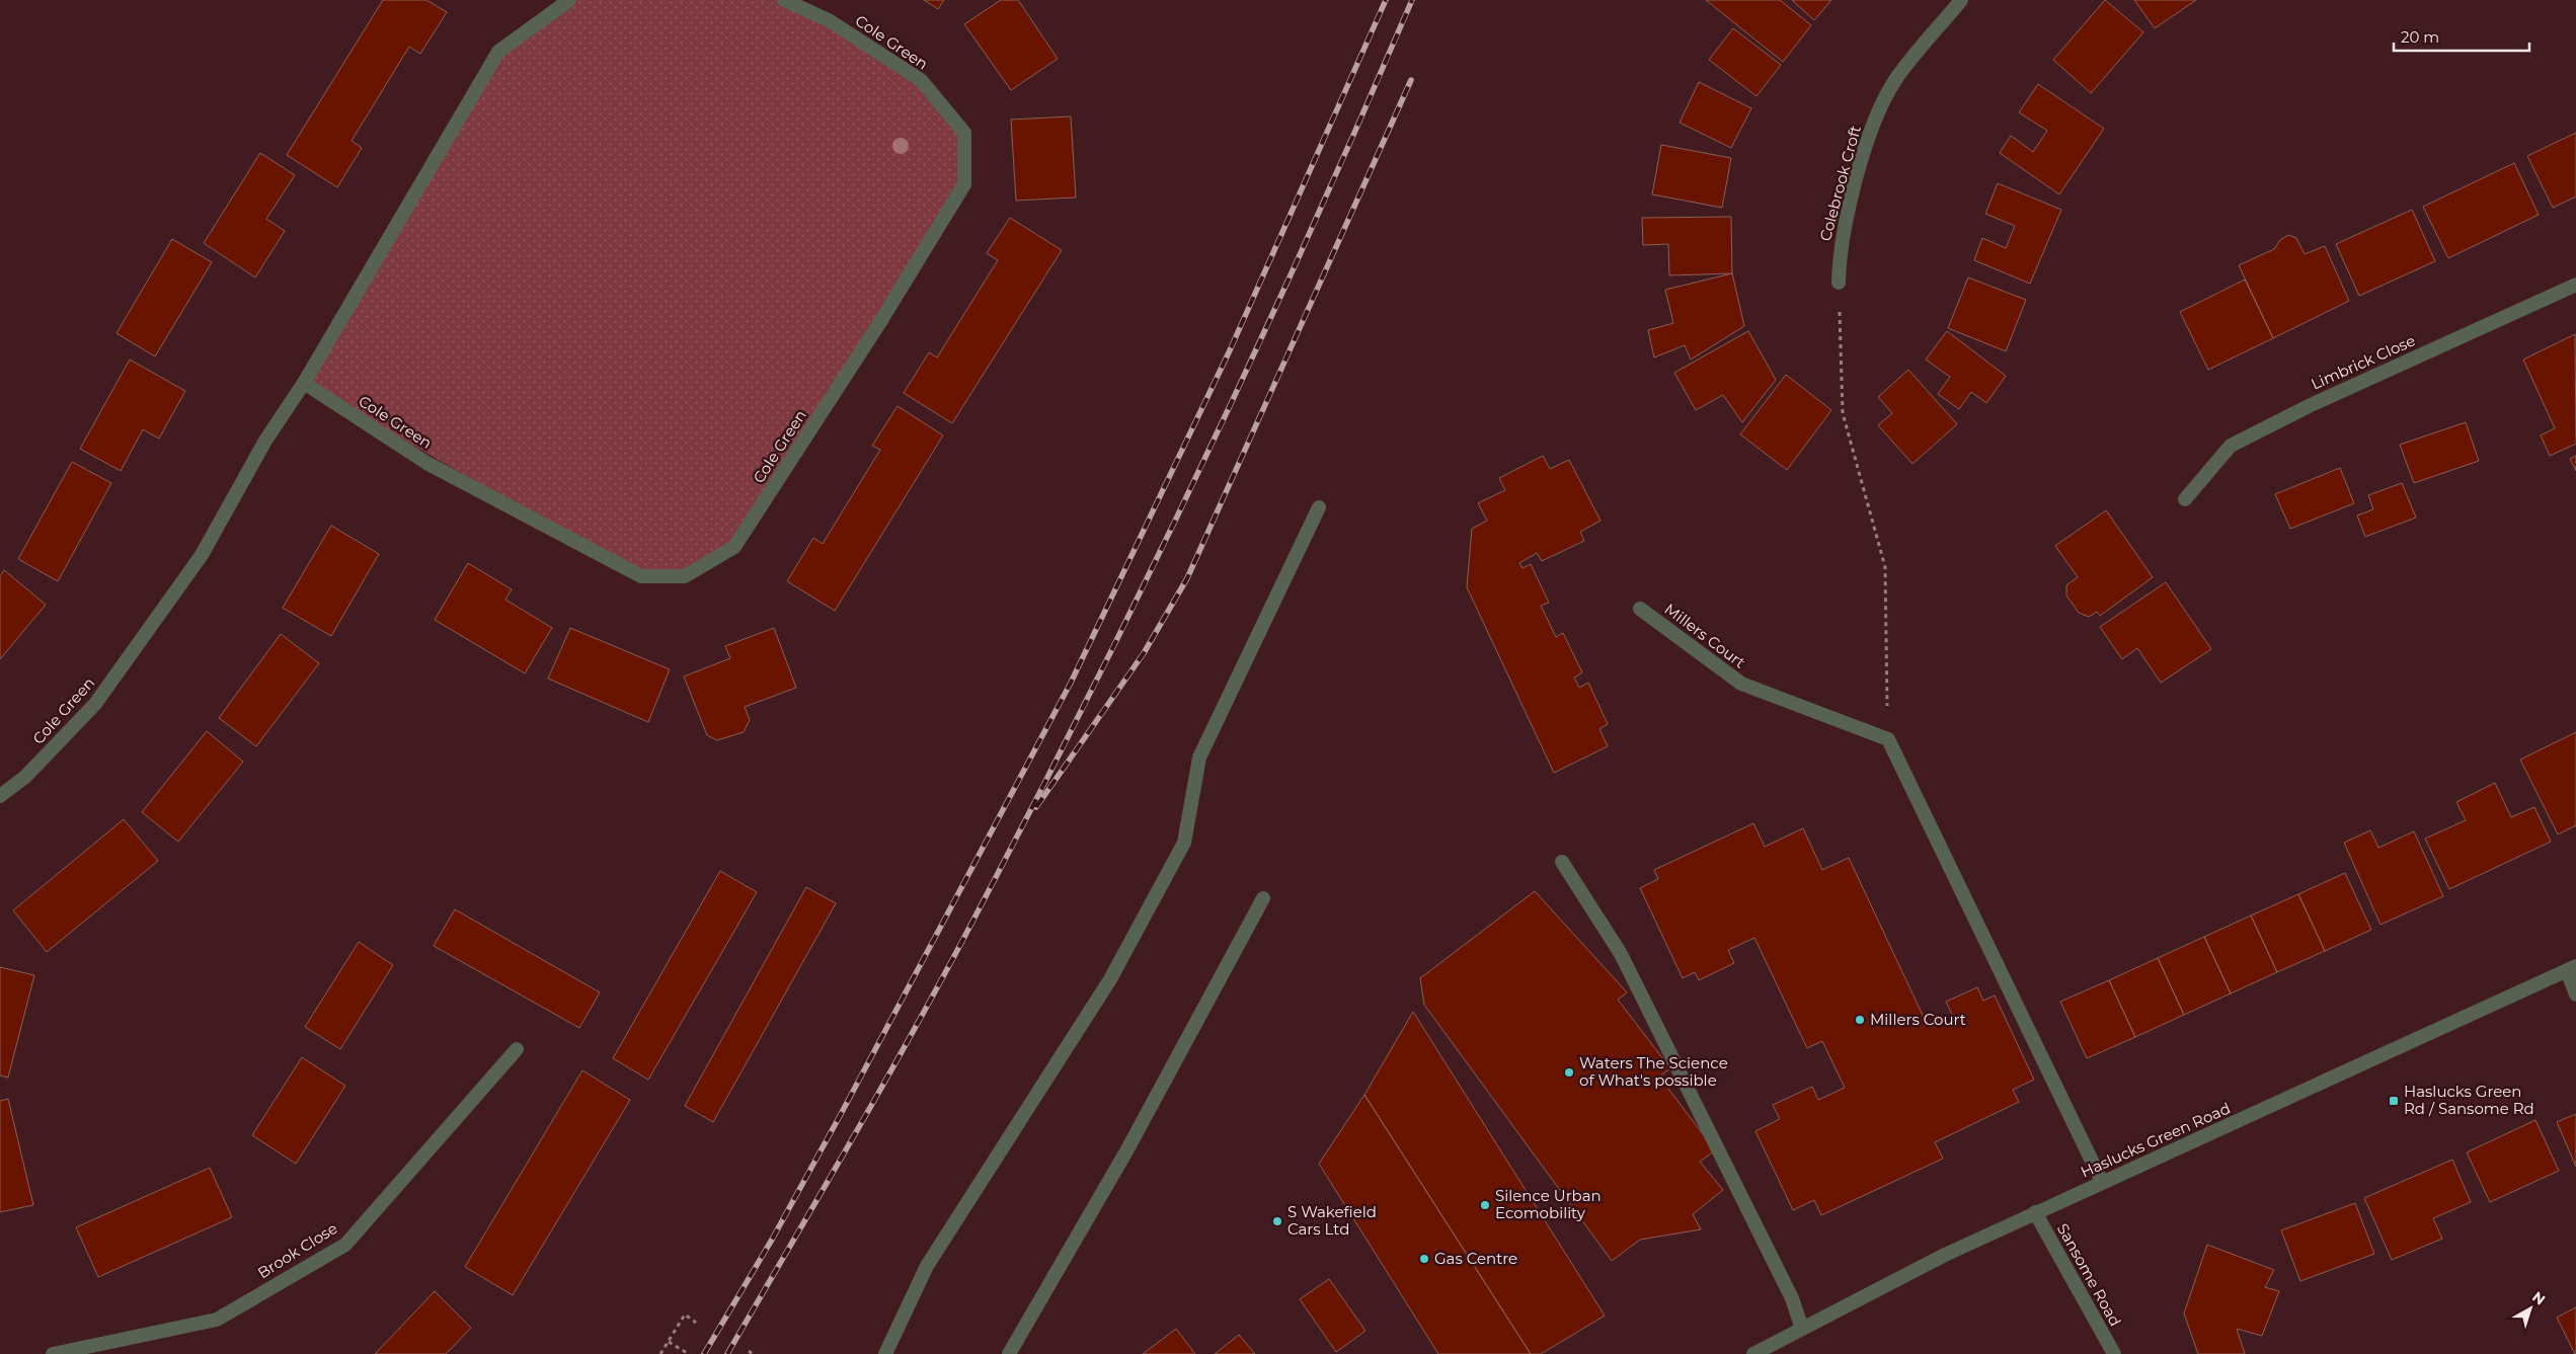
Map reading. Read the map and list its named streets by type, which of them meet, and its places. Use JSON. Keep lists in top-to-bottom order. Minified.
{"streets":{"street":["Cole Green","Colebrook Croft","Limbrick Close","Millers Court","Haslucks Green Road","Brook Close","Sansome Road"]},"crossings":[["Haslucks Green Road","Sansome Road"]],"places":{"other":["Millers Court","Waters The Science of What's possible","Silence Urban Ecomobility","S Wakefield Cars Ltd","Gas Centre"],"transit":["Haslucks Green Rd / Sansome Rd"]},"scale_bar":"20 m","north":"top right"}
